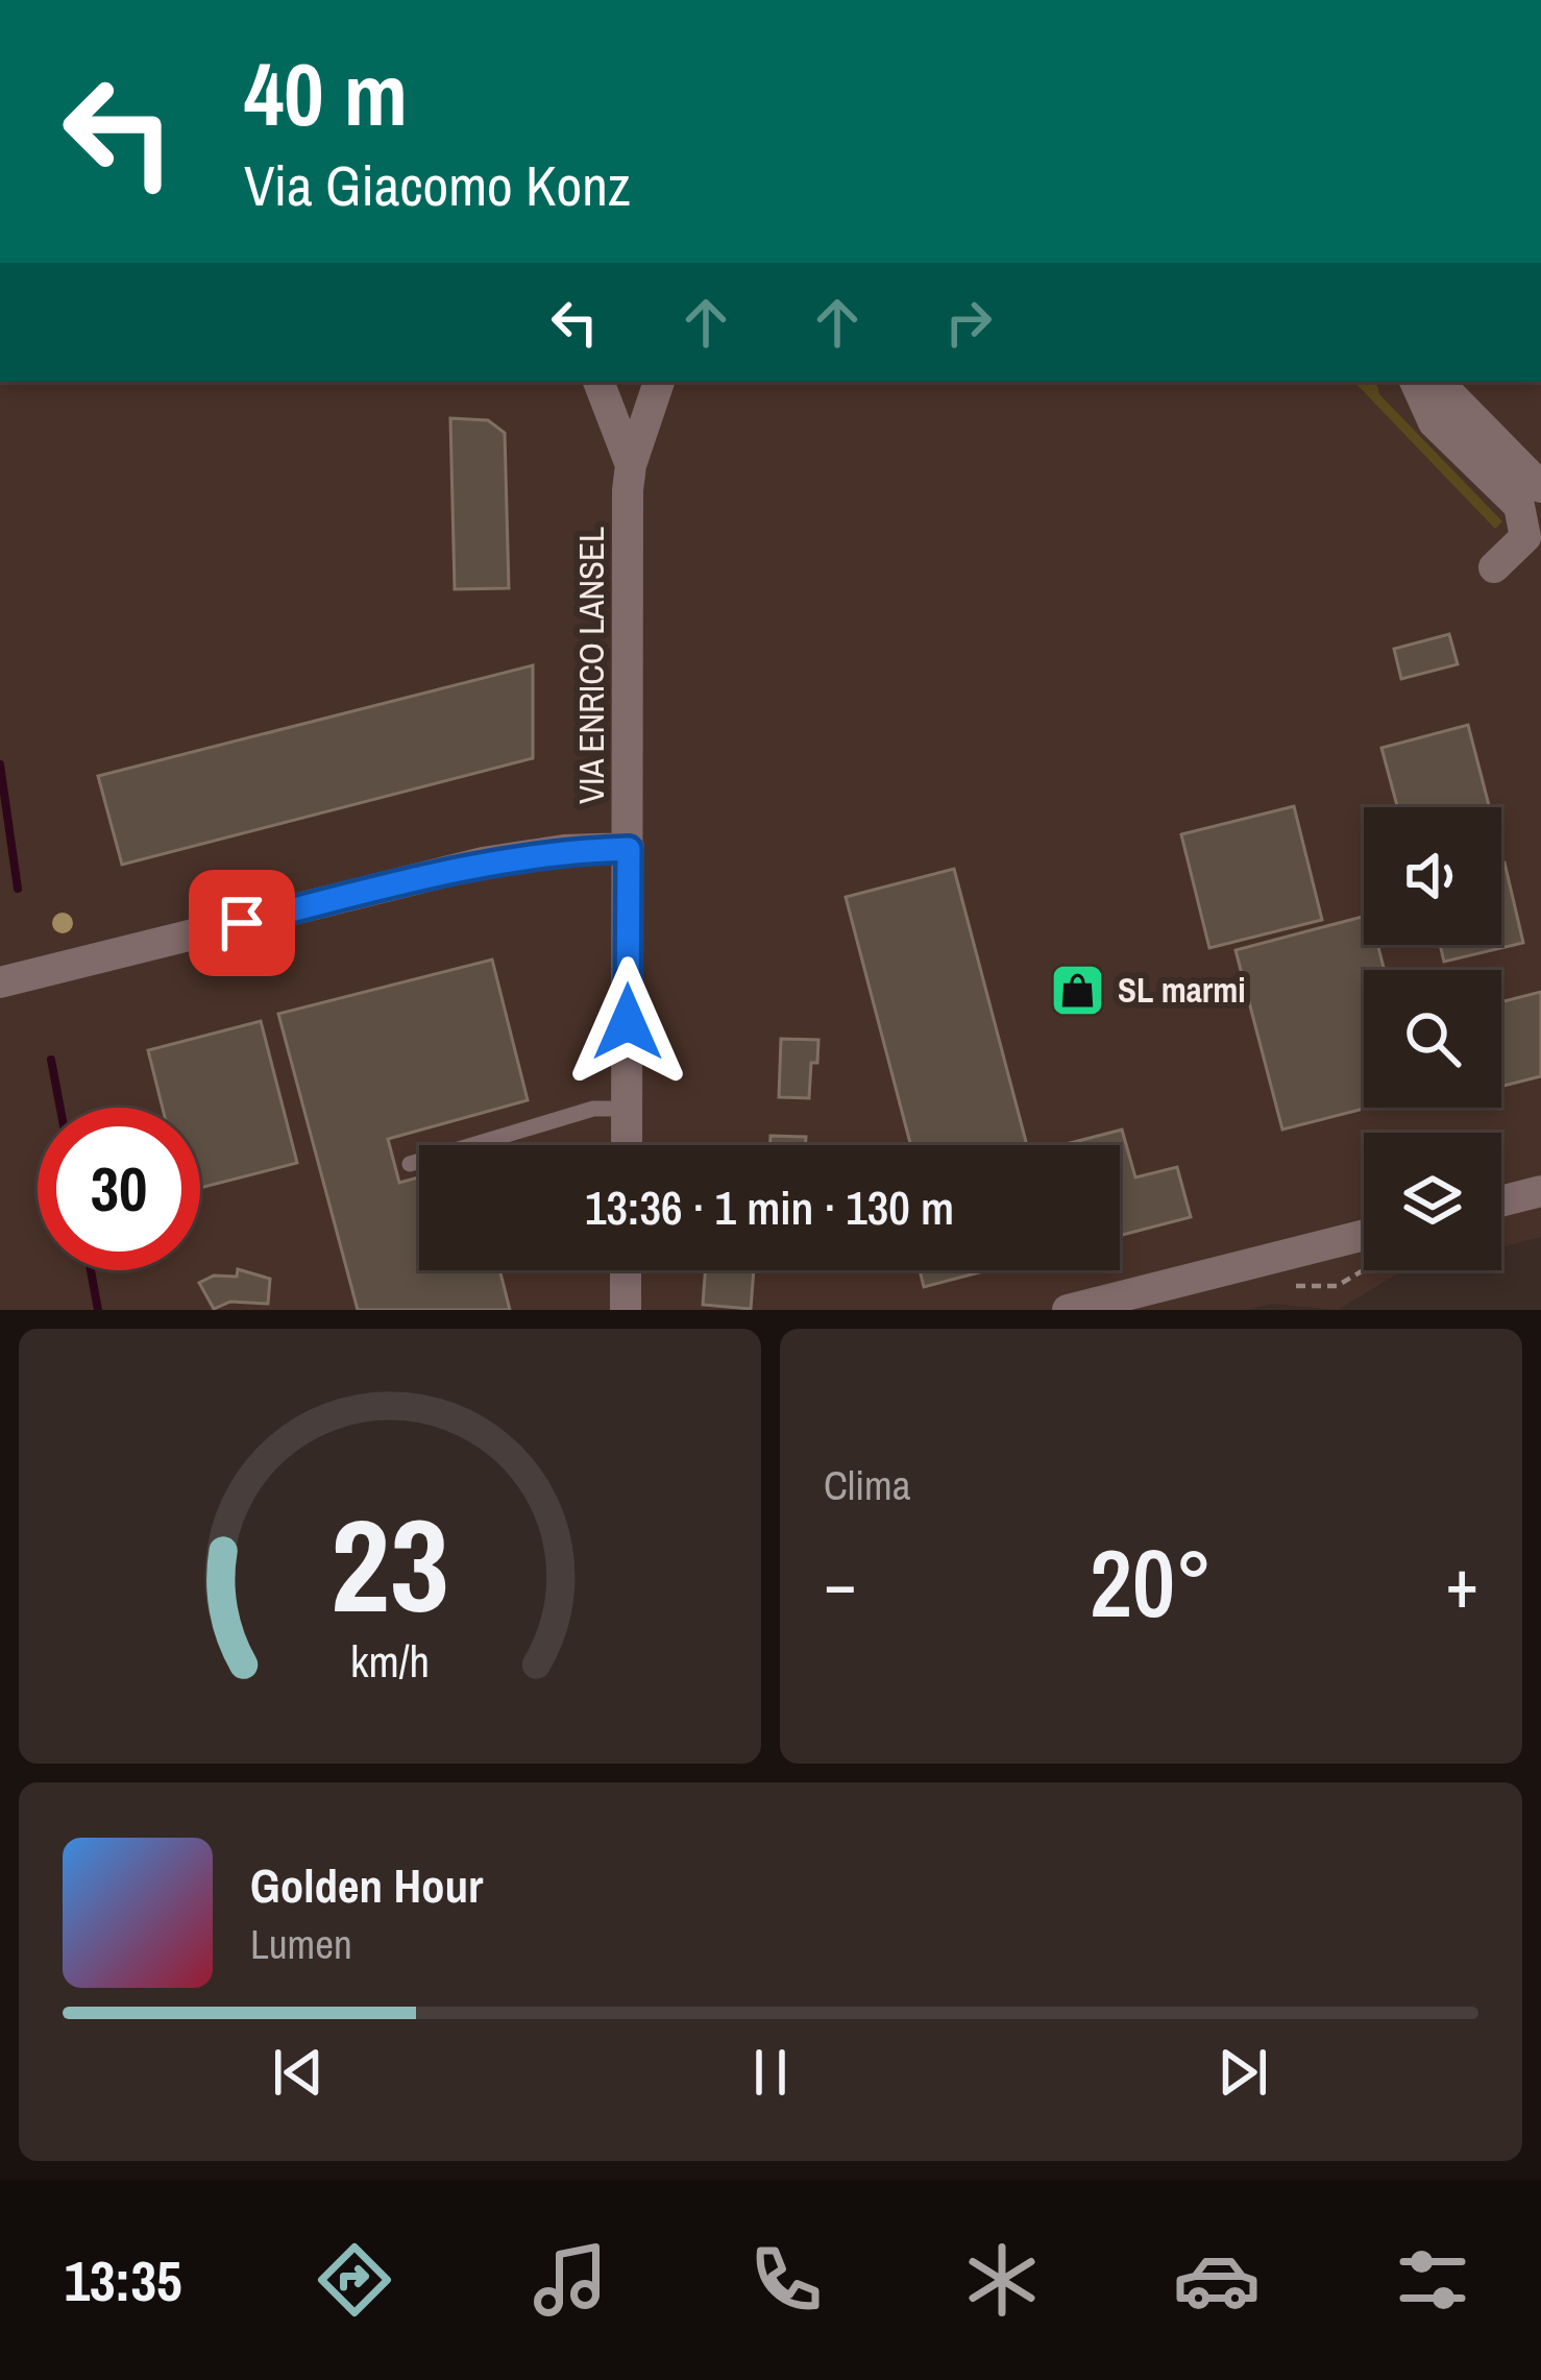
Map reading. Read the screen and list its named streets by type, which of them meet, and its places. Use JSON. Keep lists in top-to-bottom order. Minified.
{"streets":{"street":["VIA ENRICO LANSEL"]},"places":{"shop":["SL marmi"]},"page":{"turn":["40 m","Via Giacomo Konz"],"limit":"30","trip":"13:36 · 1 min · 130 m","tile":"Clima","heat":["−","20°","+"],"song":["Golden Hour","Lumen"],"tabs":"13:35","gauge":["23","km/h"]}}
